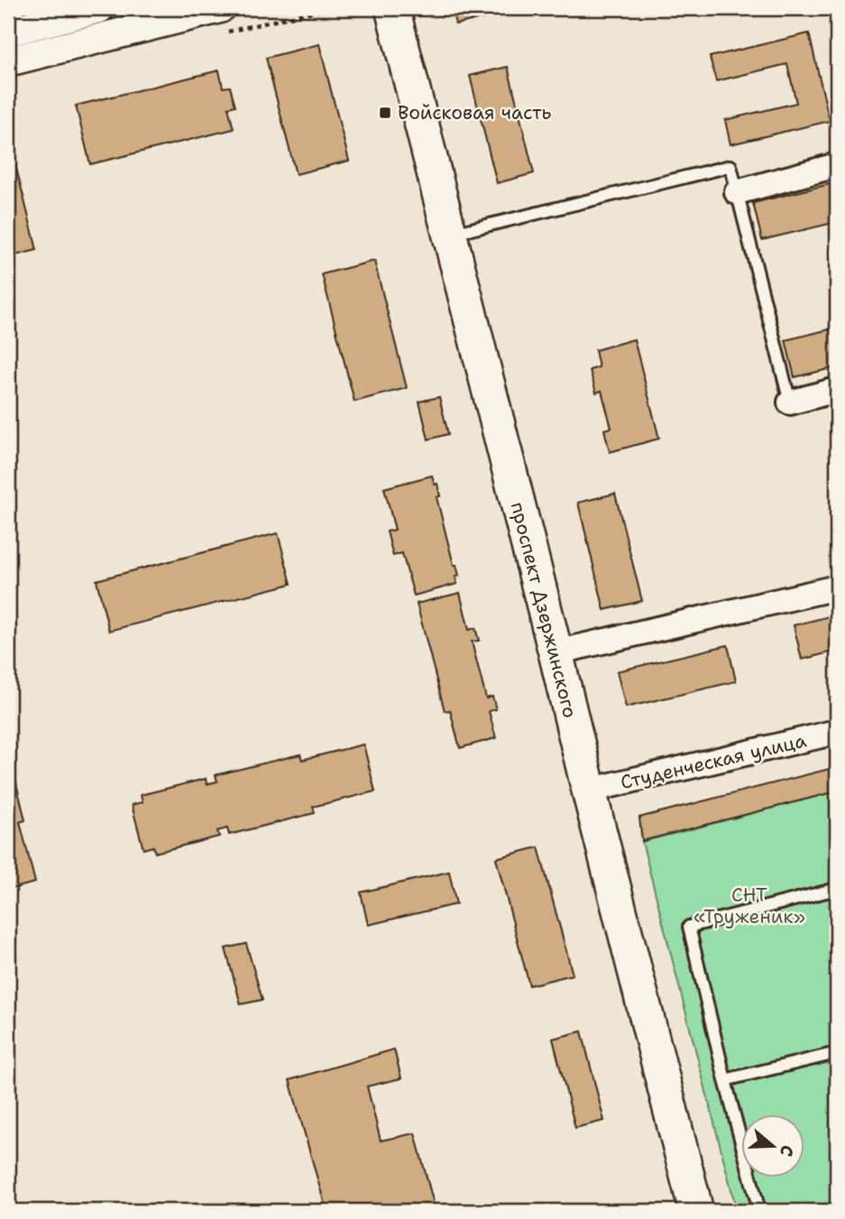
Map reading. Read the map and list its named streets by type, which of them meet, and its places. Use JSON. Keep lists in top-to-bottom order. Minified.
{"streets":{"main road":["проспект Дзержинского"],"street":["Студенческая улица"]},"crossings":[["проспект Дзержинского","Студенческая улица"]],"parks":["СНТ «Труженик»"],"places":{"transit":["Войсковая часть"]},"north":"right"}
